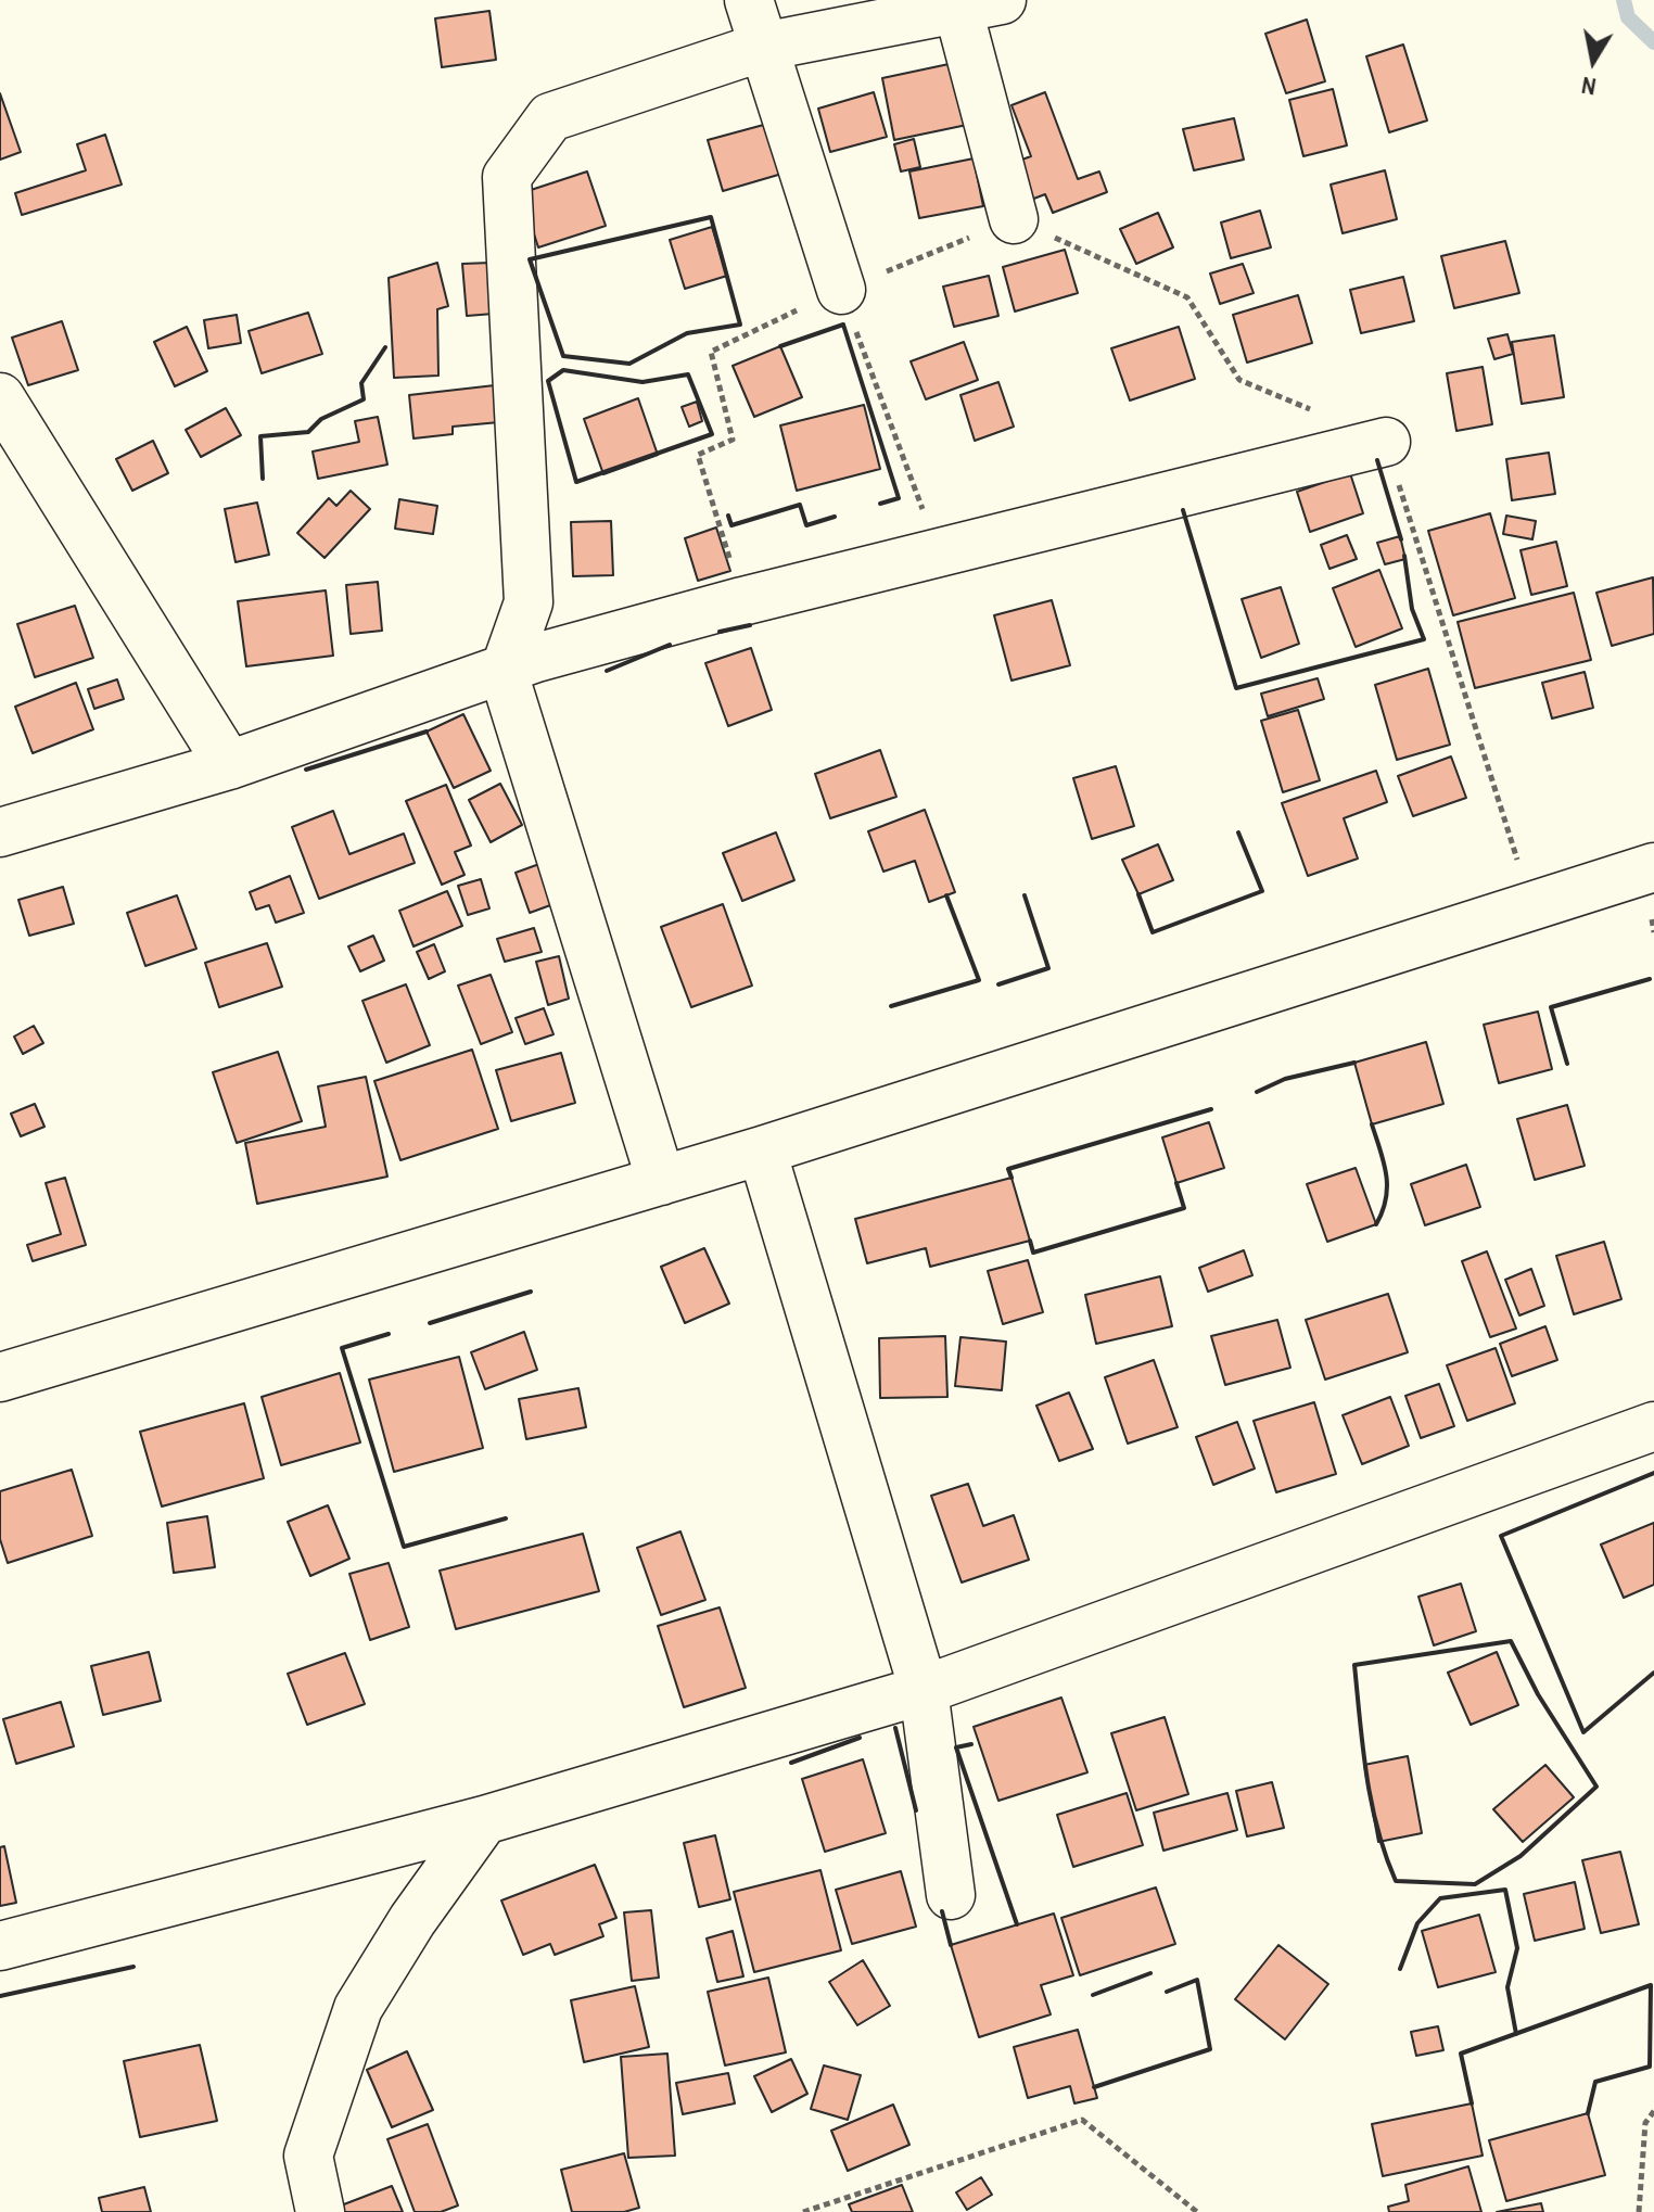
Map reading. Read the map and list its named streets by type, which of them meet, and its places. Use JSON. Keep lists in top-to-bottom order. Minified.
{"north":"bottom"}
